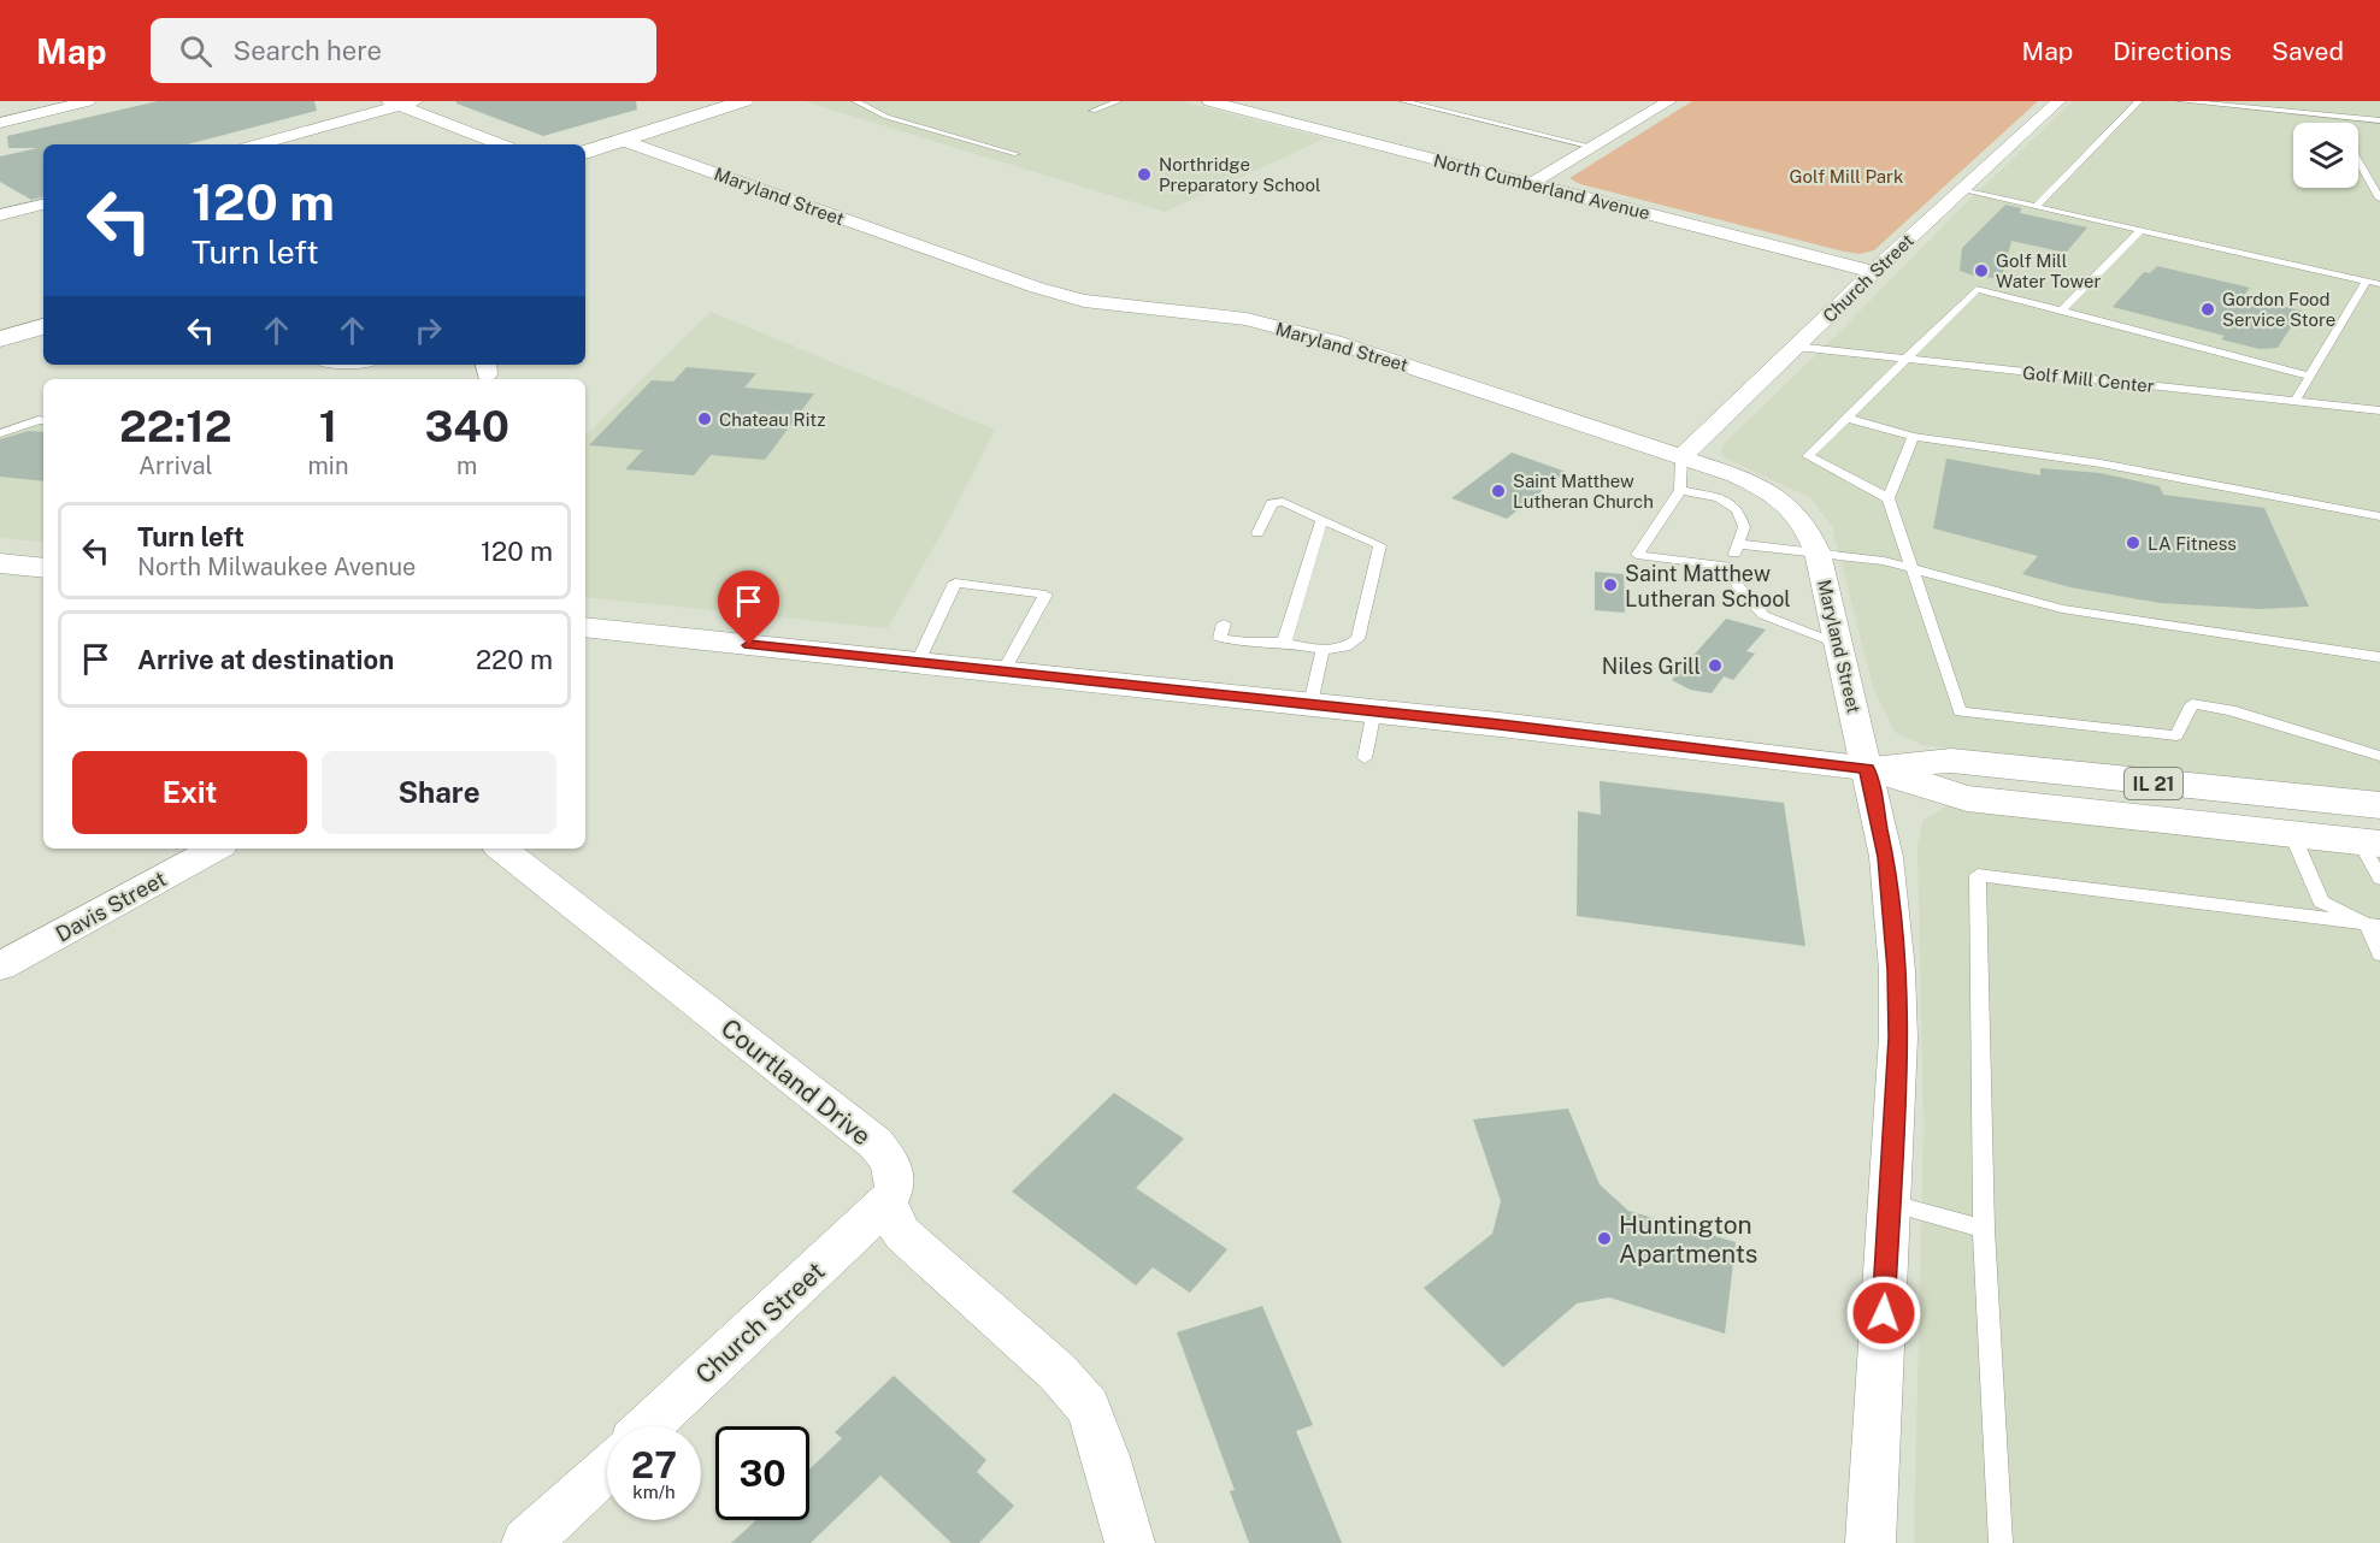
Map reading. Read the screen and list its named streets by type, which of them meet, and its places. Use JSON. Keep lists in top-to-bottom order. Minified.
{"streets":{"main road":["IL 21"],"street":["North Cumberland Avenue","Maryland Street","Church Street","Davis Street","Courtland Drive"],"lane":["Golf Mill Center"]},"crossings":[["North Cumberland Avenue","Church Street"],["Maryland Street","Church Street"],["Maryland Street","IL 21"],["Church Street","Golf Mill Center"],["Church Street","Courtland Drive"]],"parks":["Golf Mill Park"],"places":["Northridge Preparatory School","Golf Mill Water Tower","Gordon Food Service Store","Chateau Ritz","Saint Matthew Lutheran Church","LA Fitness","Saint Matthew Lutheran School","Niles Grill","Huntington Apartments"],"page":{"header":"Map","search":"Search here","nav":["Map","Directions","Saved"],"turn":["120 m","Turn left"],"eta":["22:12","Arrival","1","min","340","m"],"list":[{"name":"Turn left","note":"North Milwaukee Avenue","value":"120 m"},{"name":"Arrive at destination","value":"220 m"}],"buttons":["Exit","Share"],"speed":"27 km/h","limit":"30"}}
